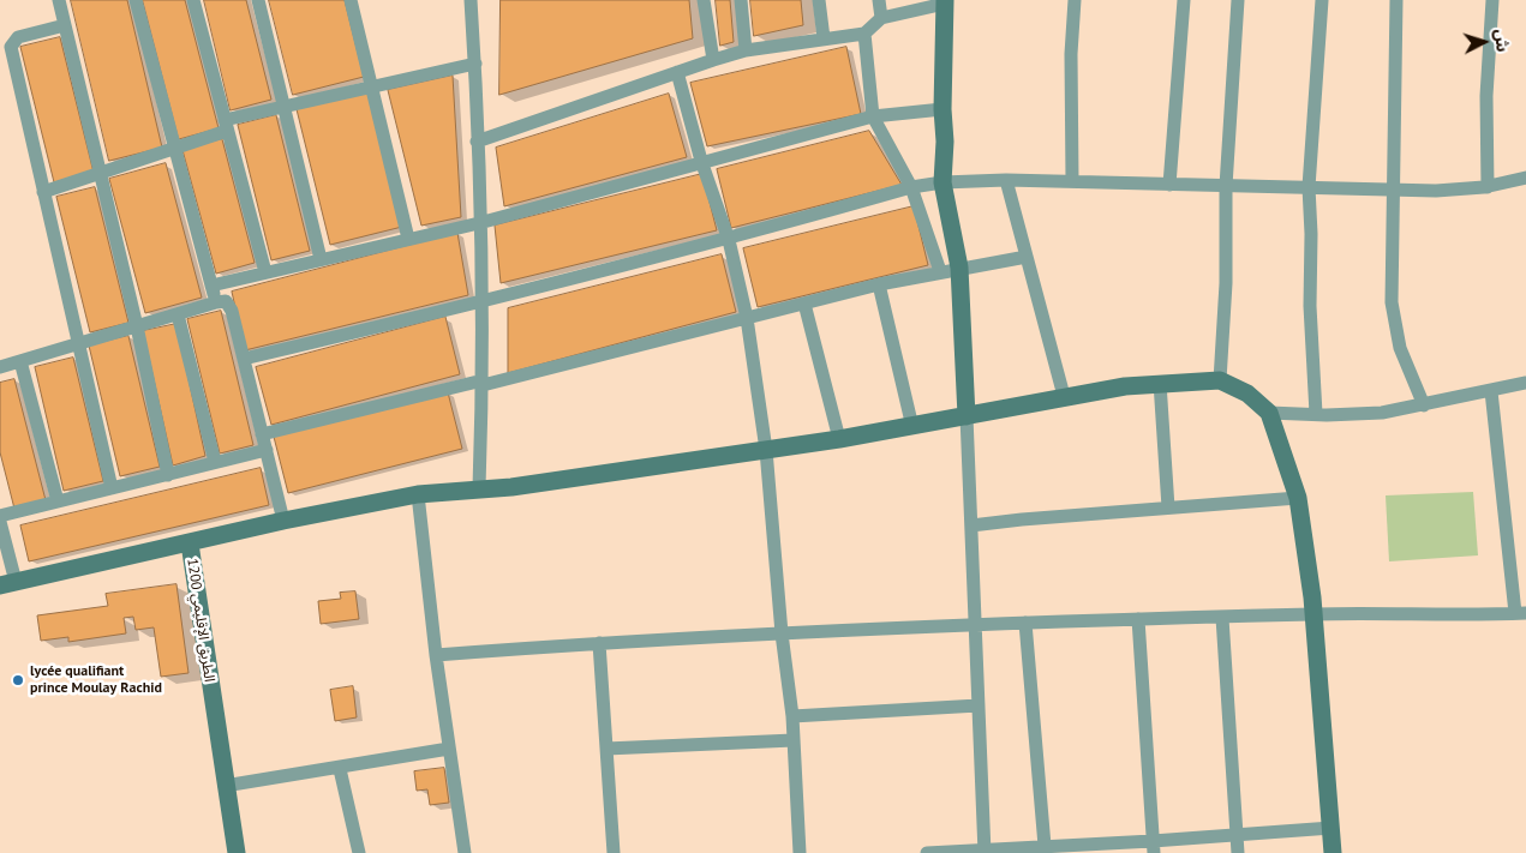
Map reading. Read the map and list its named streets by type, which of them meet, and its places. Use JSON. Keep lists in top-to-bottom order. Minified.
{"streets":{"street":["الطريق الإقليمي 1200"]},"places":["lycée qualifiant prince Moulay Rachid"],"north":"right"}
